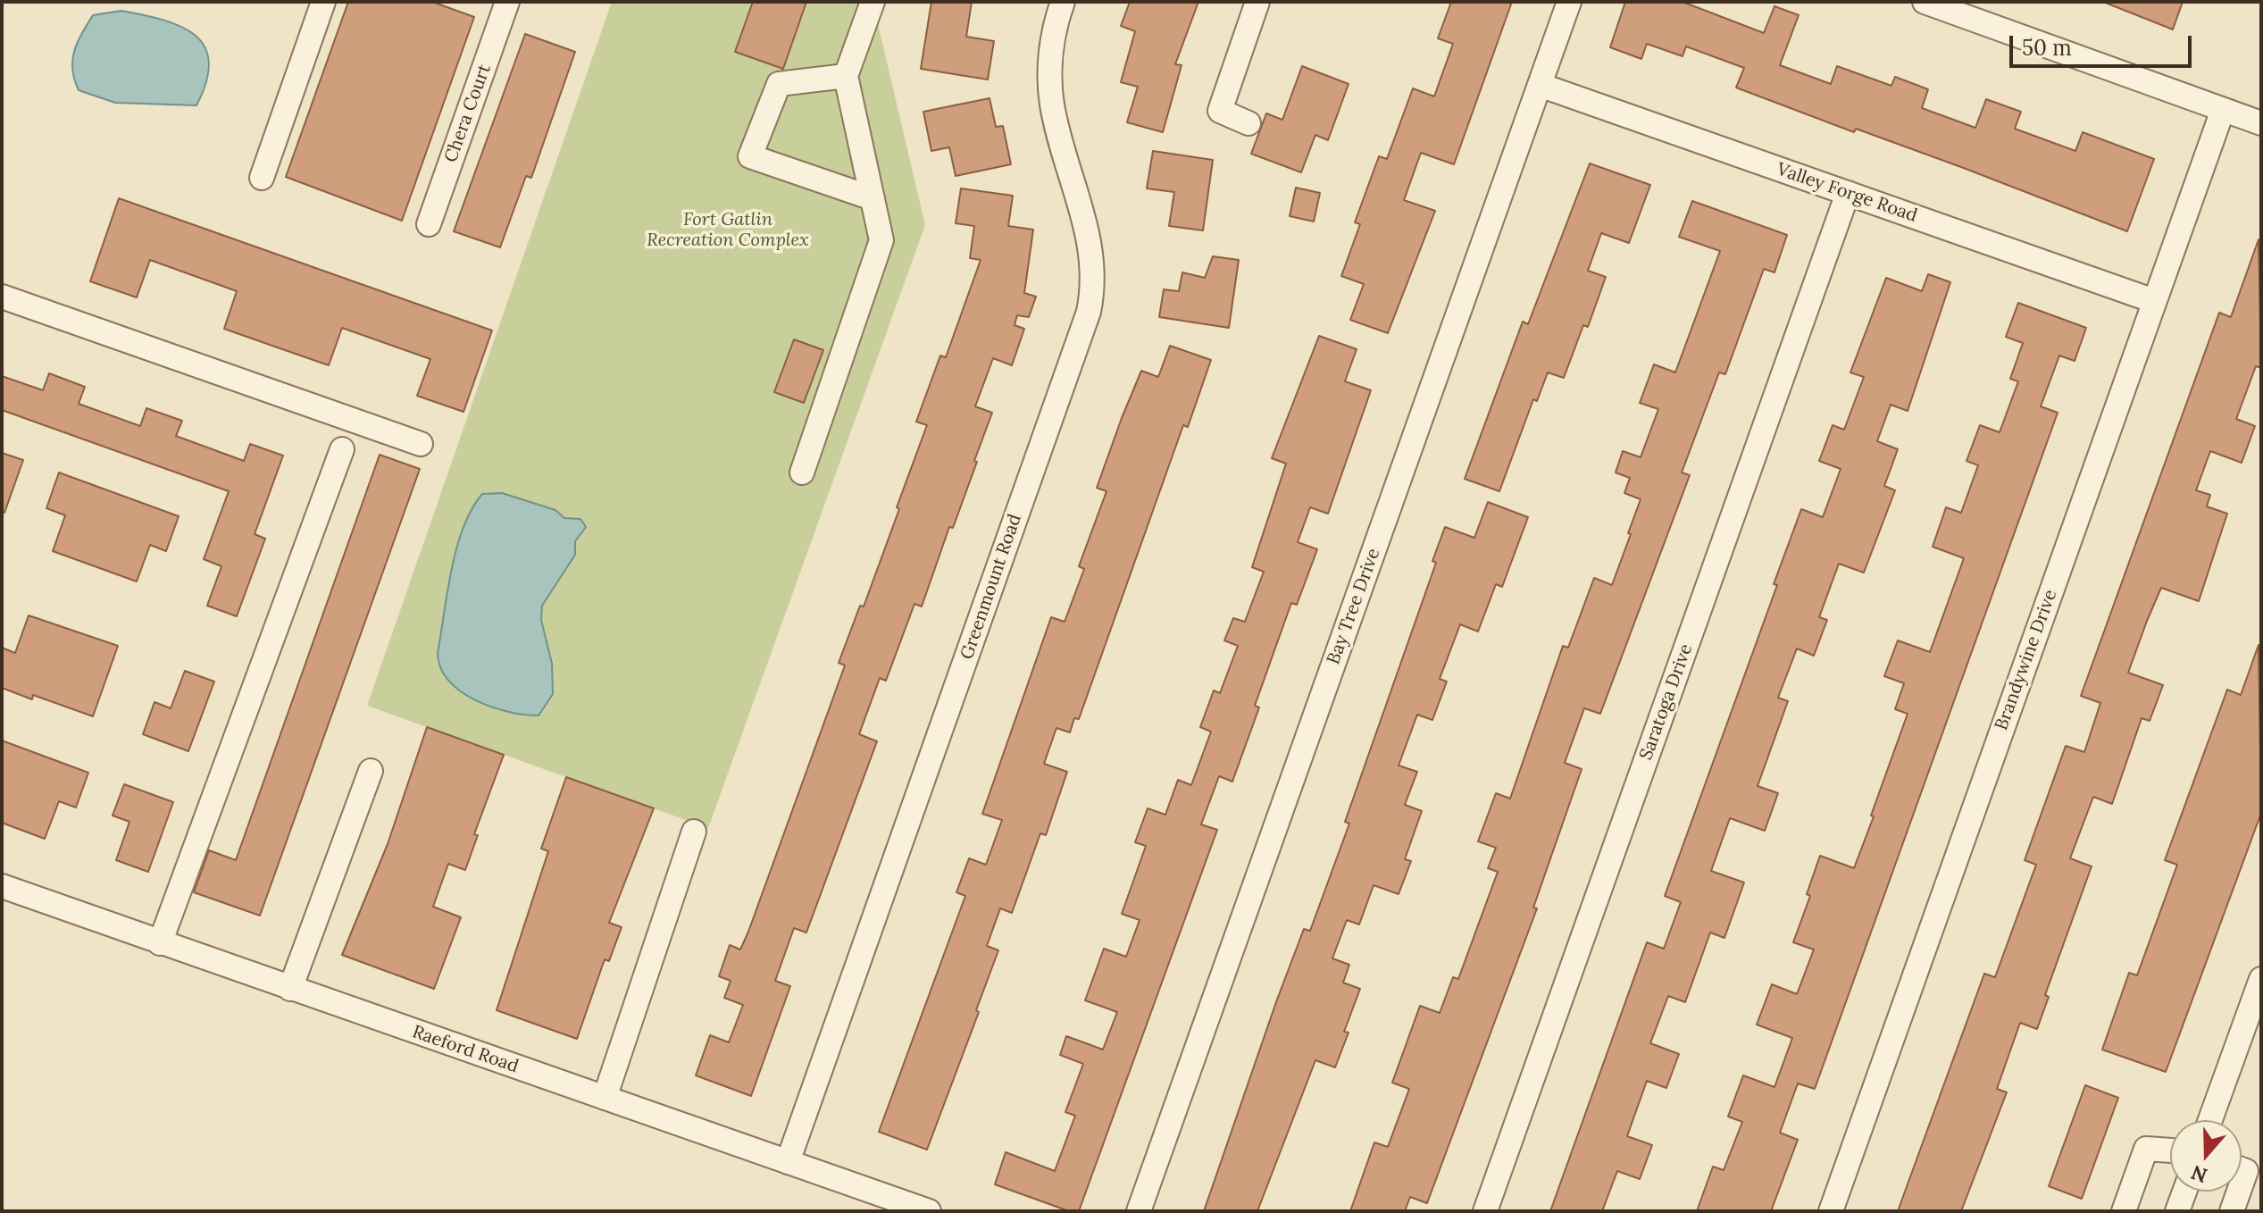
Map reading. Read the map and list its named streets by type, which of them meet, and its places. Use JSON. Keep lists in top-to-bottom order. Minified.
{"streets":{"street":["Chera Court","Valley Forge Road","Greenmount Road","Bay Tree Drive","Brandywine Drive","Saratoga Drive","Raeford Road"]},"crossings":[["Valley Forge Road","Bay Tree Drive"],["Valley Forge Road","Brandywine Drive"],["Valley Forge Road","Saratoga Drive"],["Greenmount Road","Raeford Road"]],"parks":["Fort Gatlin Recreation Complex"],"scale_bar":"50 m","north":"bottom"}
